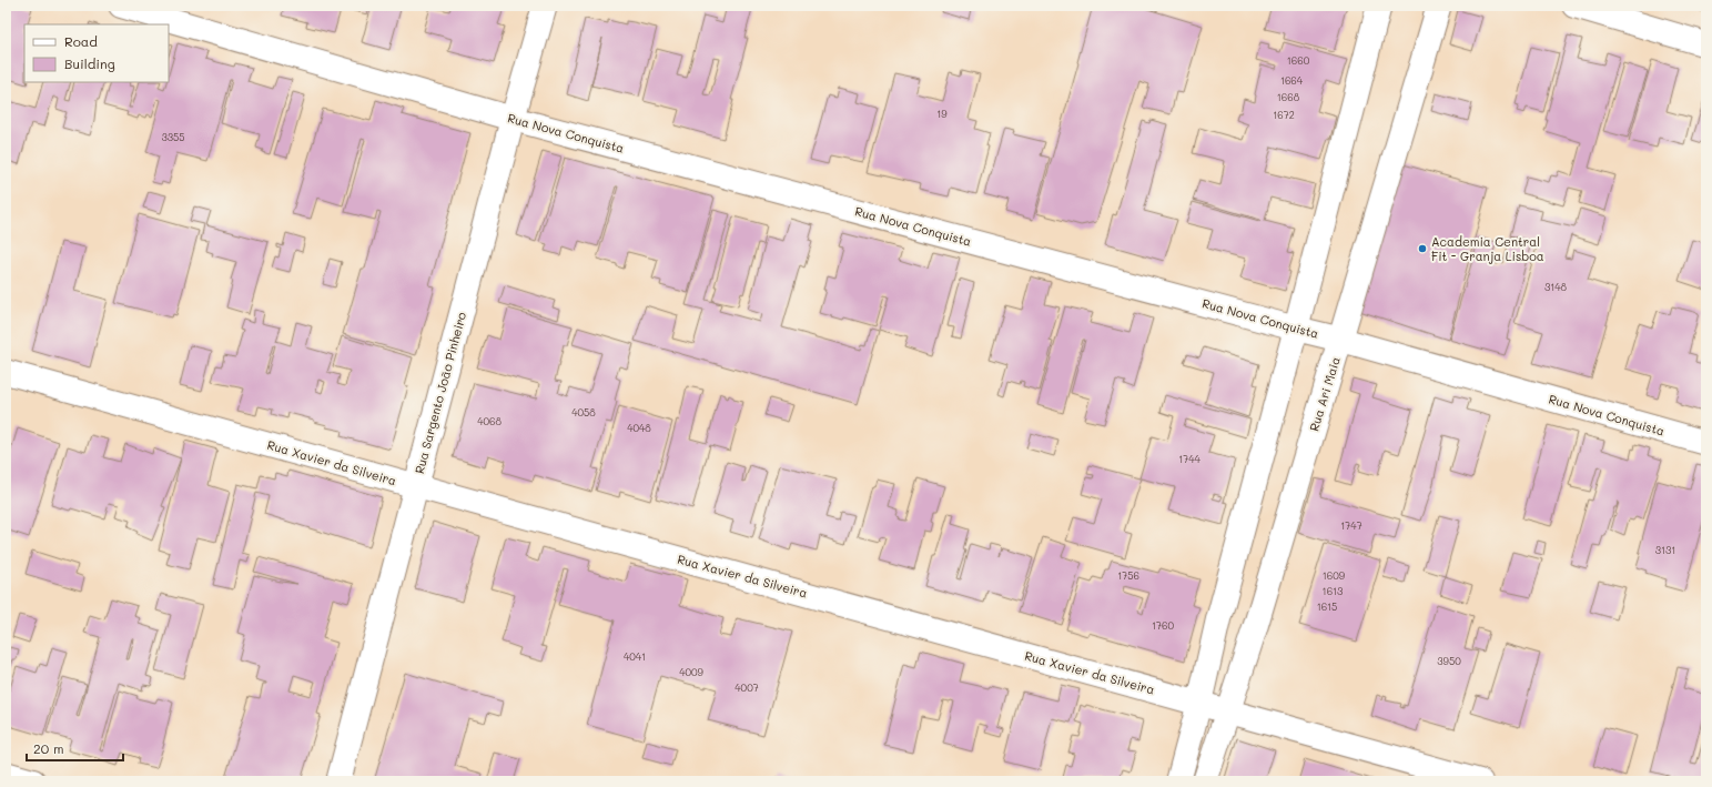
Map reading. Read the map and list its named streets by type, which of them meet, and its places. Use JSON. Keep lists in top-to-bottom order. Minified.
{"streets":{"street":["Rua Nova Conquista","Rua Sargento João Pinheiro","Rua Ari Maia","Rua Xavier da Silveira"]},"crossings":[["Rua Nova Conquista","Rua Sargento João Pinheiro"],["Rua Nova Conquista","Rua Ari Maia"],["Rua Sargento João Pinheiro","Rua Xavier da Silveira"],["Rua Ari Maia","Rua Xavier da Silveira"]],"places":["Academia Central Fit - Granja Lisboa"],"house_numbers":["1660","1664","1668","19","1672","3355","3148","4058","4068","4048","1744","1747","3131","1756","1609","1613","1615","1760","4041","3950","4009","4007"],"legend":["Road","Building"],"scale_bar":"20 m"}
